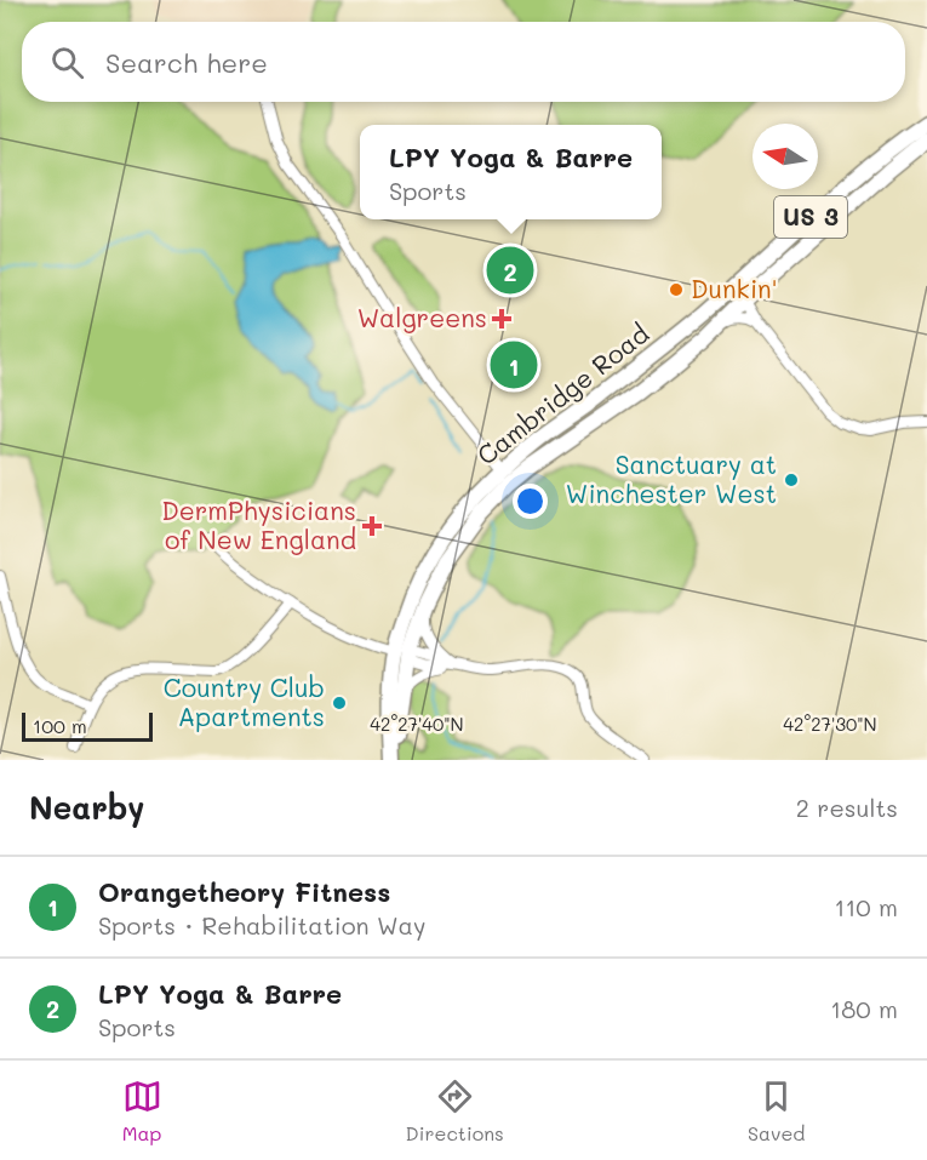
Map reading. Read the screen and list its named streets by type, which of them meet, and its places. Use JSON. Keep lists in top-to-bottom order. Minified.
{"streets":{"highway":["US 3","Cambridge Road"]},"crossings":[["US 3","Cambridge Road"]],"places":{"other":["Dunkin'","Sanctuary at Winchester West","Country Club Apartments"],"health":["Walgreens","DermPhysicians of New England"]},"scale_bar":"100 m","north":"left","page":{"search":"Search here","popup":["LPY Yoga & Barre","Sports"],"pins":["2","1"],"scale":"100 m","heading":["Nearby","2 results"],"list":[{"mark":"1","name":"Orangetheory Fitness","note":"Sports · Rehabilitation Way","value":"110 m"},{"mark":"2","name":"LPY Yoga & Barre","note":"Sports","value":"180 m"}],"nav":["Map","Directions","Saved"]},"coordinates":["42°27'40\"N","42°27'30\"N"]}
